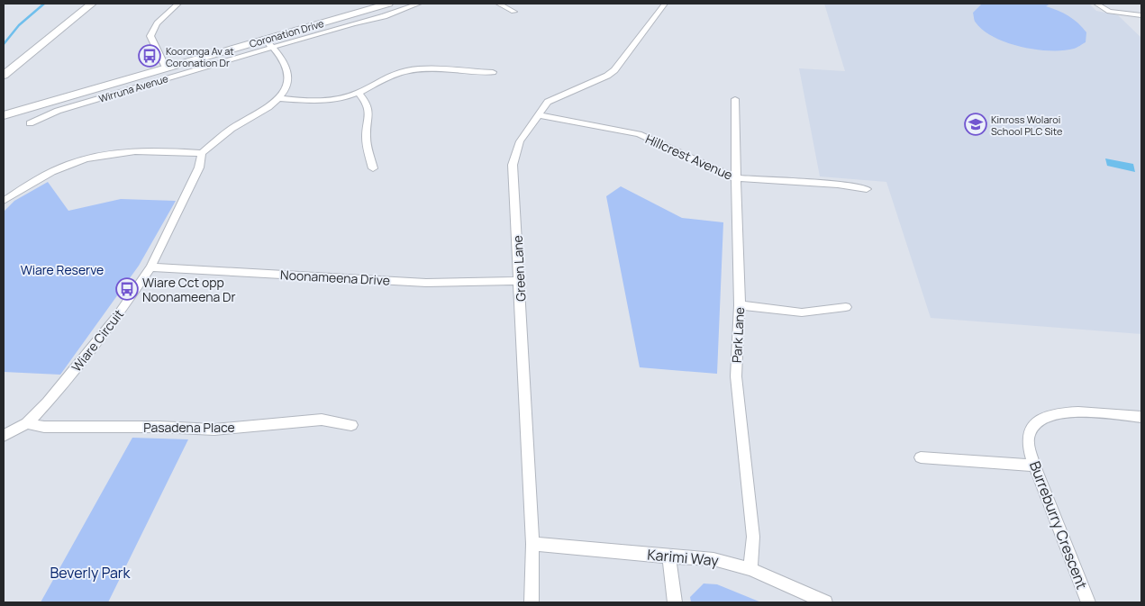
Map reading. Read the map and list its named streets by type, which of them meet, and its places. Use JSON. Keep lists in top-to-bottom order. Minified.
{"streets":{"main road":["Coronation Drive"],"street":["Wirruna Avenue","Hillcrest Avenue","Green Lane","Noonameena Drive","Park Lane","Wiare Circuit","Pasadena Place","Burreburry Crescent","Karimi Way"]},"crossings":[["Coronation Drive","Wirruna Avenue"],["Hillcrest Avenue","Green Lane"],["Hillcrest Avenue","Park Lane"],["Green Lane","Noonameena Drive"],["Green Lane","Karimi Way"],["Noonameena Drive","Wiare Circuit"],["Park Lane","Karimi Way"],["Wiare Circuit","Pasadena Place"]],"parks":["Wiare Reserve","Beverly Park"],"places":{"bus stop":["Kooronga Av at Coronation Dr","Wiare Cct opp Noonameena Dr"],"school or university":["Kinross Wolaroi School PLC Site"]}}
